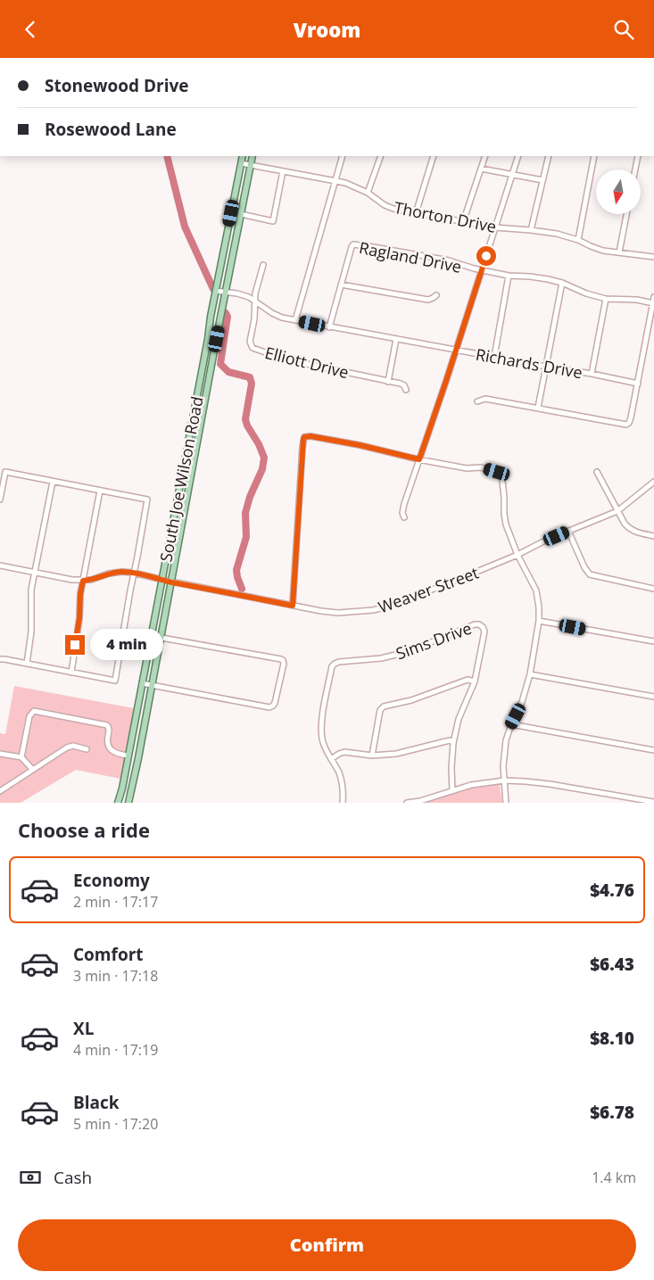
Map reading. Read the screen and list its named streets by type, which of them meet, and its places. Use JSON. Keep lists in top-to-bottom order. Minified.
{"streets":{"main road":["South Joe Wilson Road"],"street":["Thorton Drive","Ragland Drive","Elliott Drive","Richards Drive","Weaver Street","Sims Drive"]},"crossings":[["Thorton Drive","South Joe Wilson Road"],["Elliott Drive","Richards Drive"],["Richards Drive","South Joe Wilson Road"],["South Joe Wilson Road","Weaver Street"]],"north":"bottom","page":{"header":"Vroom","banner":["Stonewood Drive","Rosewood Lane"],"bubble":"4 min","heading":"Choose a ride","list":[{"name":"Economy","note":"2 min · 17:17","value":"$4.76"},{"name":"Comfort","note":"3 min · 17:18","value":"$6.43"},{"name":"XL","note":"4 min · 17:19","value":"$8.10"},{"name":"Black","note":"5 min · 17:20","value":"$6.78"}],"pay":["Cash","1.4 km"],"buttons":"Confirm"}}
